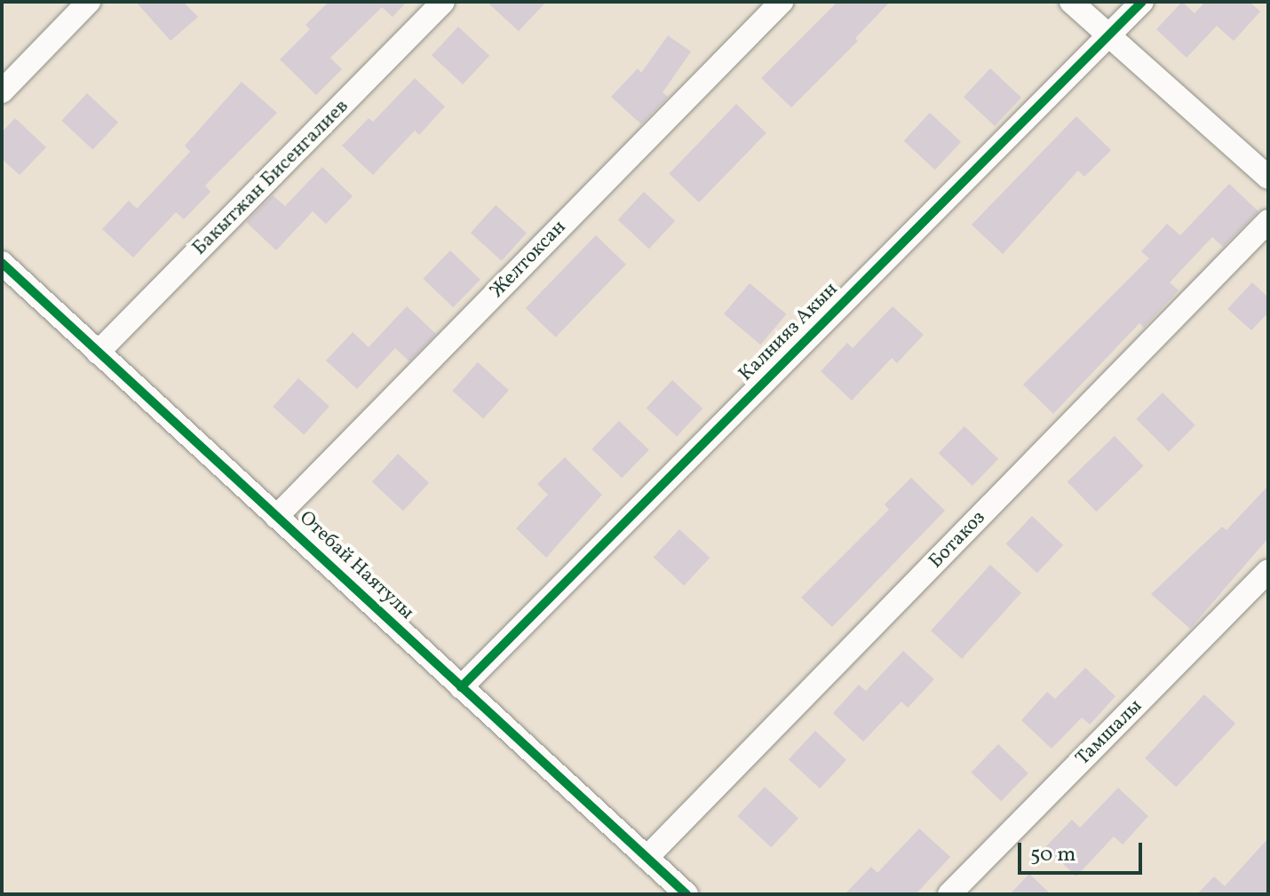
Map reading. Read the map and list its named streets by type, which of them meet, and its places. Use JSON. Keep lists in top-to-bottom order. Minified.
{"streets":{"street":["Бакытжан Бисенгалиев","Желтоксан","Калнияз Акын","Ботакоз","Отебай Наятулы","Тамшалы"]},"crossings":[["Бакытжан Бисенгалиев","Отебай Наятулы"],["Желтоксан","Отебай Наятулы"],["Калнияз Акын","Отебай Наятулы"],["Ботакоз","Отебай Наятулы"]],"scale_bar":"50 m"}
